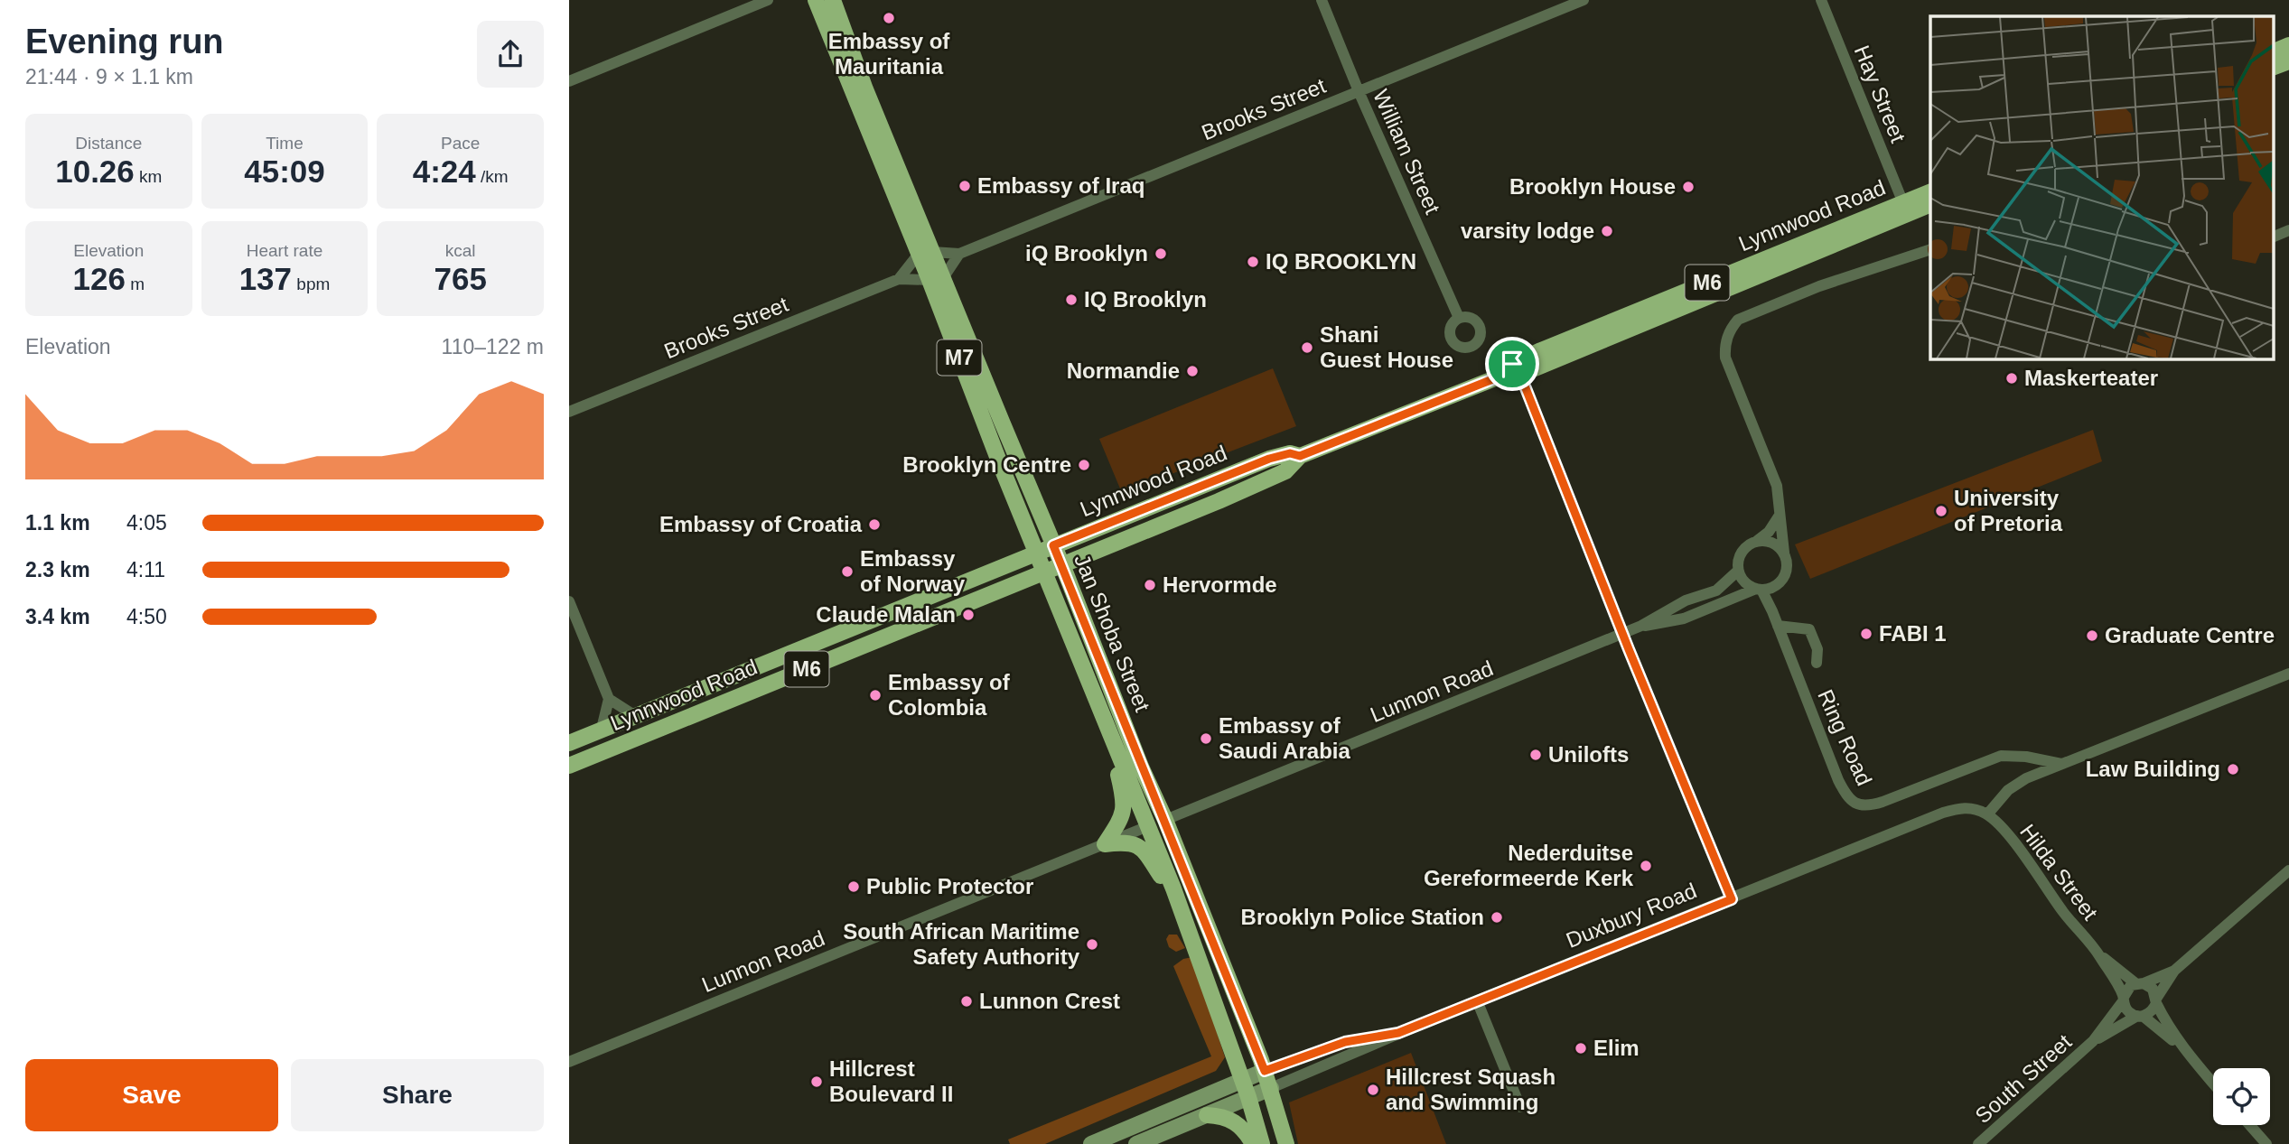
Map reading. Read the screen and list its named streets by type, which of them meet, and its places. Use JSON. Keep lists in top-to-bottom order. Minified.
{"streets":{"main road":["Lynnwood Road","M6","M7","Jan Shoba Street","Duxbury Road"],"street":["Hay Street","Brooks Street","William Street","Lunnon Road","Ring Road","Hilda Street","South Street"]},"crossings":[["Hay Street","Lynnwood Road"],["Brooks Street","William Street"],["Brooks Street","Jan Shoba Street"],["Lynnwood Road","Jan Shoba Street"],["Jan Shoba Street","Lunnon Road"],["Jan Shoba Street","Duxbury Road"],["Lunnon Road","Ring Road"],["Hilda Street","Duxbury Road"],["Hilda Street","South Street"]],"places":["Embassy of Mauritania","Embassy of Iraq","Brooklyn House","varsity lodge","iQ Brooklyn","IQ BROOKLYN","IQ Brooklyn","Shani Guest House","Normandie","Maskerteater","Brooklyn Centre","University of Pretoria","Embassy of Croatia","Embassy of Norway","Hervormde","Claude Malan","FABI 1","Graduate Centre","Embassy of Colombia","Embassy of Saudi Arabia","Unilofts","Law Building","Nederduitse Gereformeerde Kerk","Public Protector","Brooklyn Police Station","South African Maritime Safety Authority","Lunnon Crest","Elim","Hillcrest Boulevard II","Hillcrest Squash and Swimming"],"page":{"heading":["Evening run","21:44 · 9 × 1.1 km"],"stats":[["Distance","10.26 km"],["Time","45:09"],["Pace","4:24 /km"],["Elevation","126 m"],["Heart rate","137 bpm"],["kcal","765"]],"chart":["Elevation","110–122 m"],"list":[{"name":"1.1 km","note":"4:05"},{"name":"2.3 km","note":"4:11"},{"name":"3.4 km","note":"4:50"}],"buttons":["Save","Share"]}}
